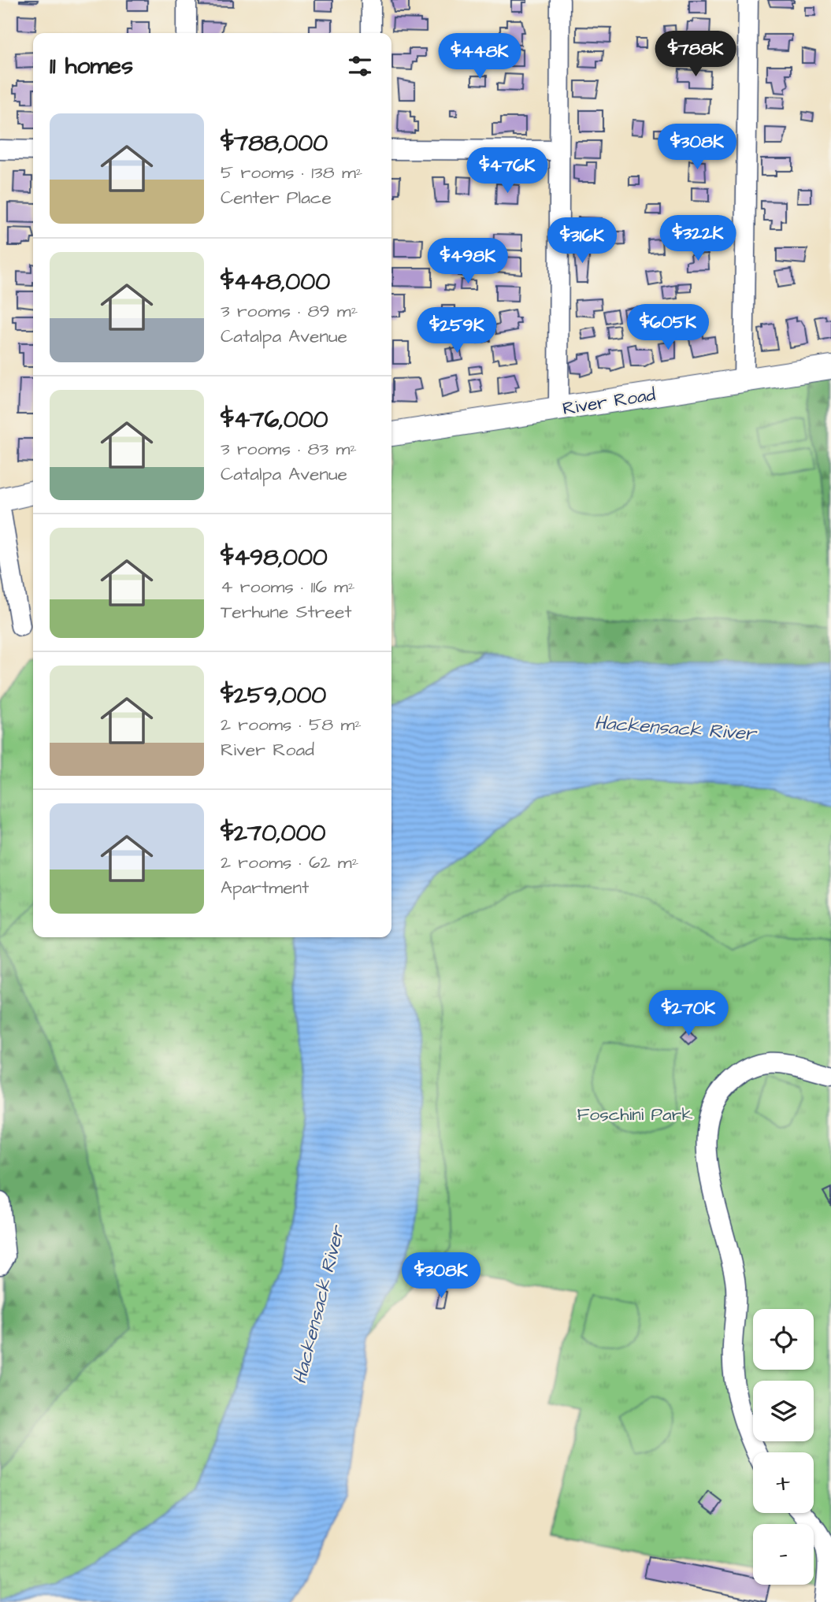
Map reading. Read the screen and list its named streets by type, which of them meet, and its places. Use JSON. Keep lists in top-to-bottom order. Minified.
{"streets":{"main road":["River Road"]},"water":["Hackensack River"],"parks":["Foschini Park"],"page":{"price":["$788K","$448K","$308K","$476K","$322K","$316K","$498K","$605K","$259K","$270K","$308K"],"heading":"11 homes","list":[{"name":"$788,000","note":"5 rooms · 138 m² · Center Place"},{"name":"$448,000","note":"3 rooms · 89 m² · Catalpa Avenue"},{"name":"$476,000","note":"3 rooms · 83 m² · Catalpa Avenue"},{"name":"$498,000","note":"4 rooms · 116 m² · Terhune Street"},{"name":"$259,000","note":"2 rooms · 58 m² · River Road"},{"name":"$270,000","note":"2 rooms · 62 m² · Apartment"}],"map_buttons":["+","−"]}}
